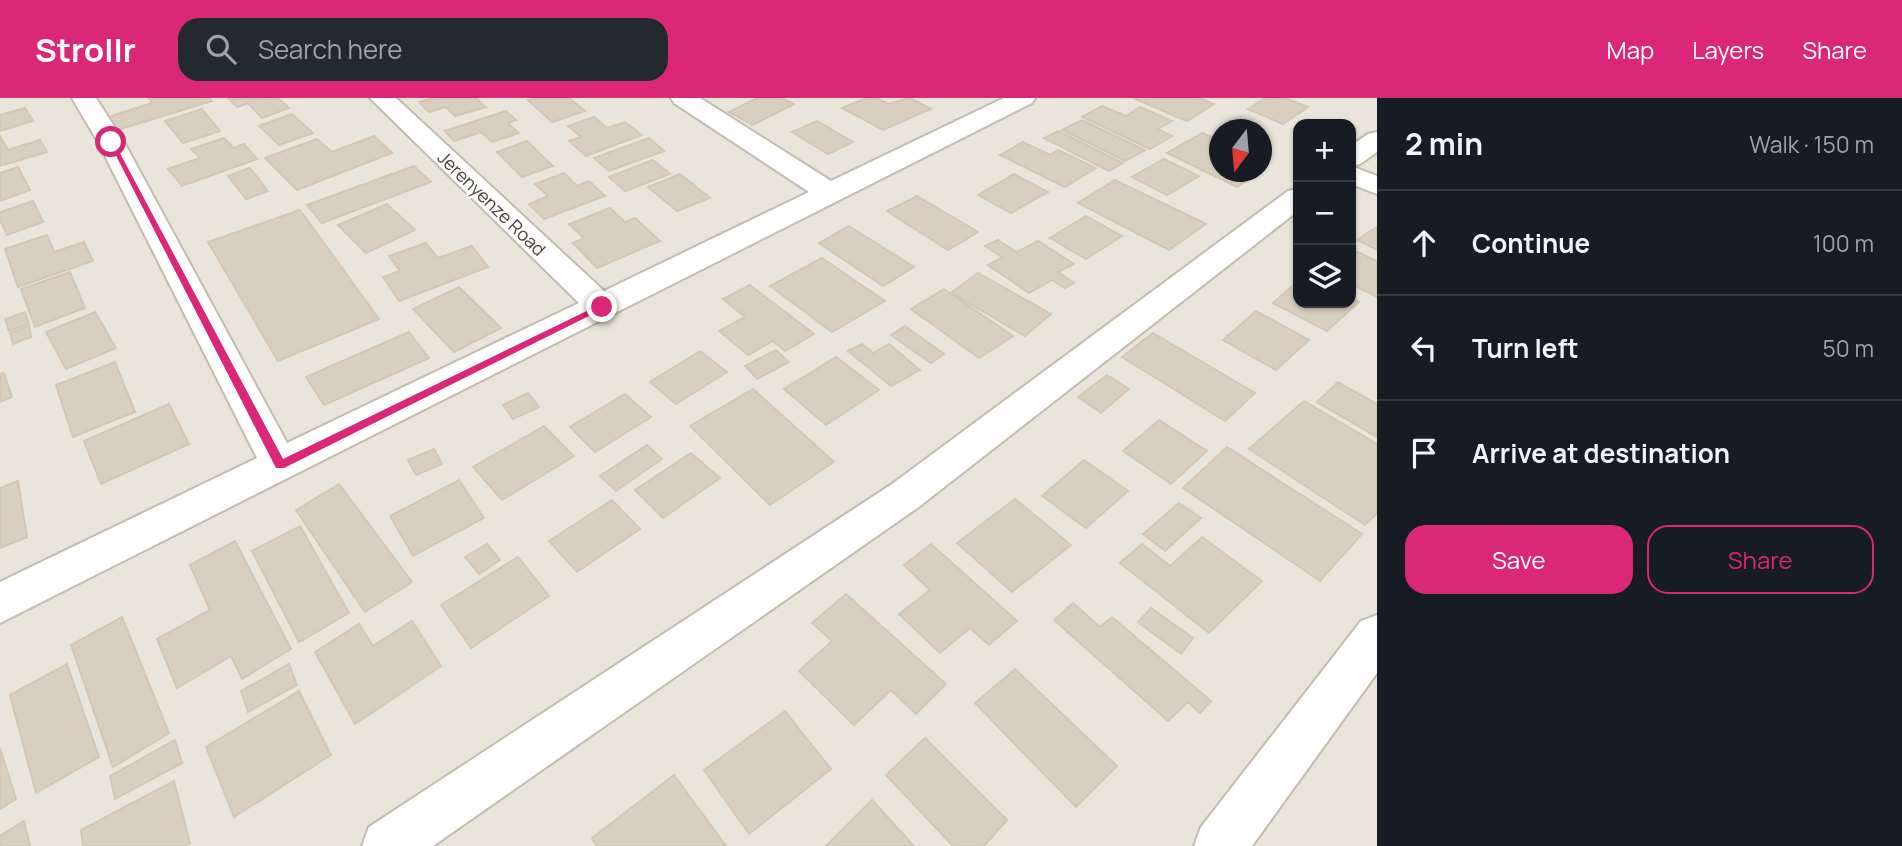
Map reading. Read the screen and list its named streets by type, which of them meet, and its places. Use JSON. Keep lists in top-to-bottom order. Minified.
{"streets":{"street":["Jerenyenze Road"]},"north":"bottom","page":{"header":"Strollr","search":"Search here","nav":["Map","Layers","Share"],"heading":["2 min","Walk · 150 m"],"map_buttons":["+","−"],"list":[["Continue","100 m"],["Turn left","50 m"],"Arrive at destination"],"buttons":["Save","Share"]}}
